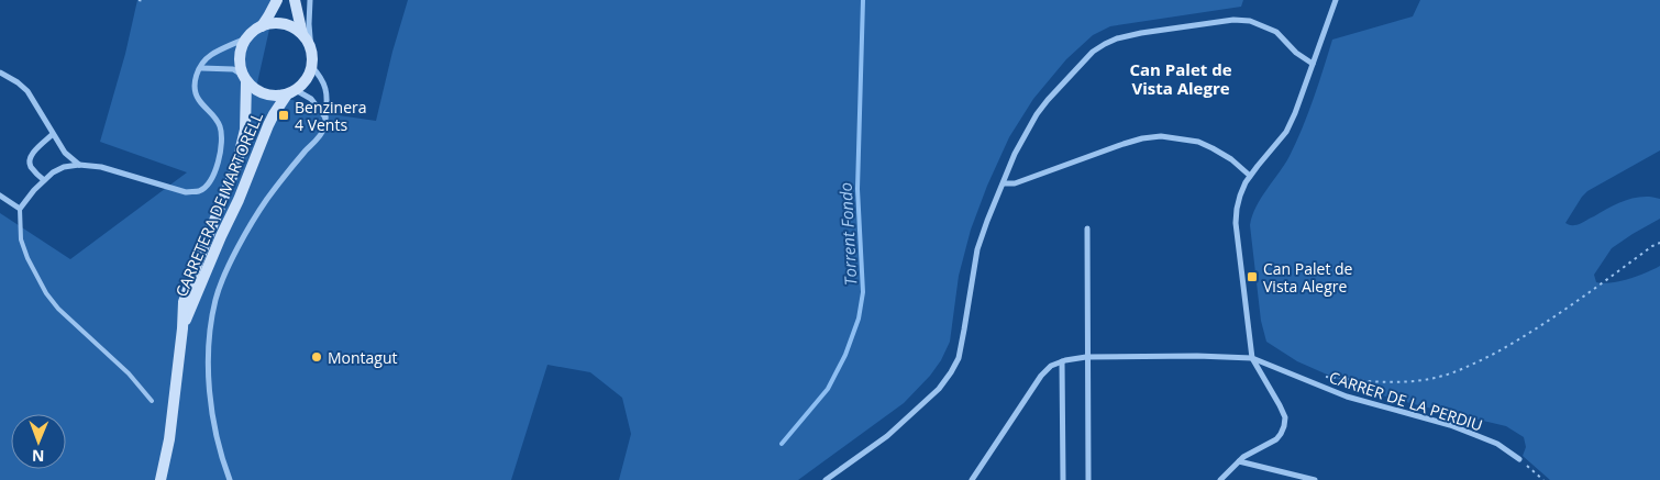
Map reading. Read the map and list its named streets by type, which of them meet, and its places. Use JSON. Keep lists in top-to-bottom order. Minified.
{"streets":{"main road":["CARRETERA DE MARTORELL"],"street":["CARRER DE LA PERDIU"]},"districts":["Can Palet de Vista Alegre"],"water":["Torrent Fondo"],"places":{"transit":["Benzinera 4 Vents","Can Palet de Vista Alegre"],"other":["Montagut"]},"north":"bottom"}
